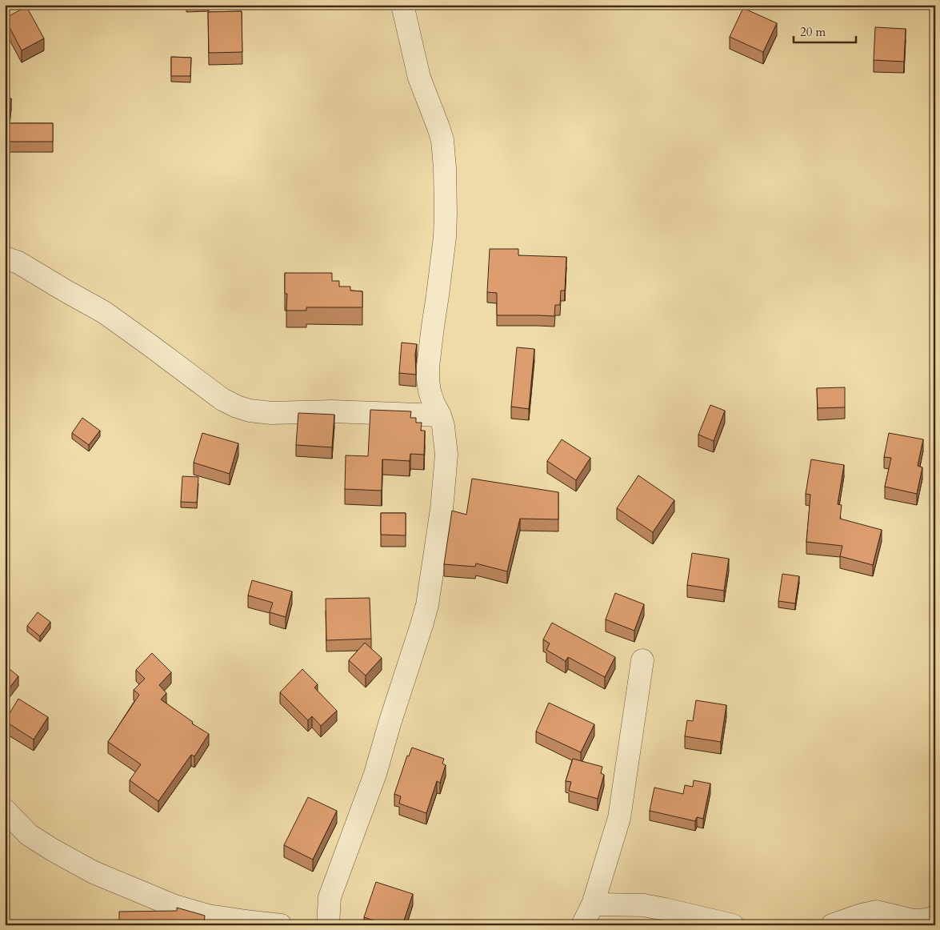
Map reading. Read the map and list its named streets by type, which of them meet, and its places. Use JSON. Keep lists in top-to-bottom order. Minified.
{"scale_bar":"20 m"}
